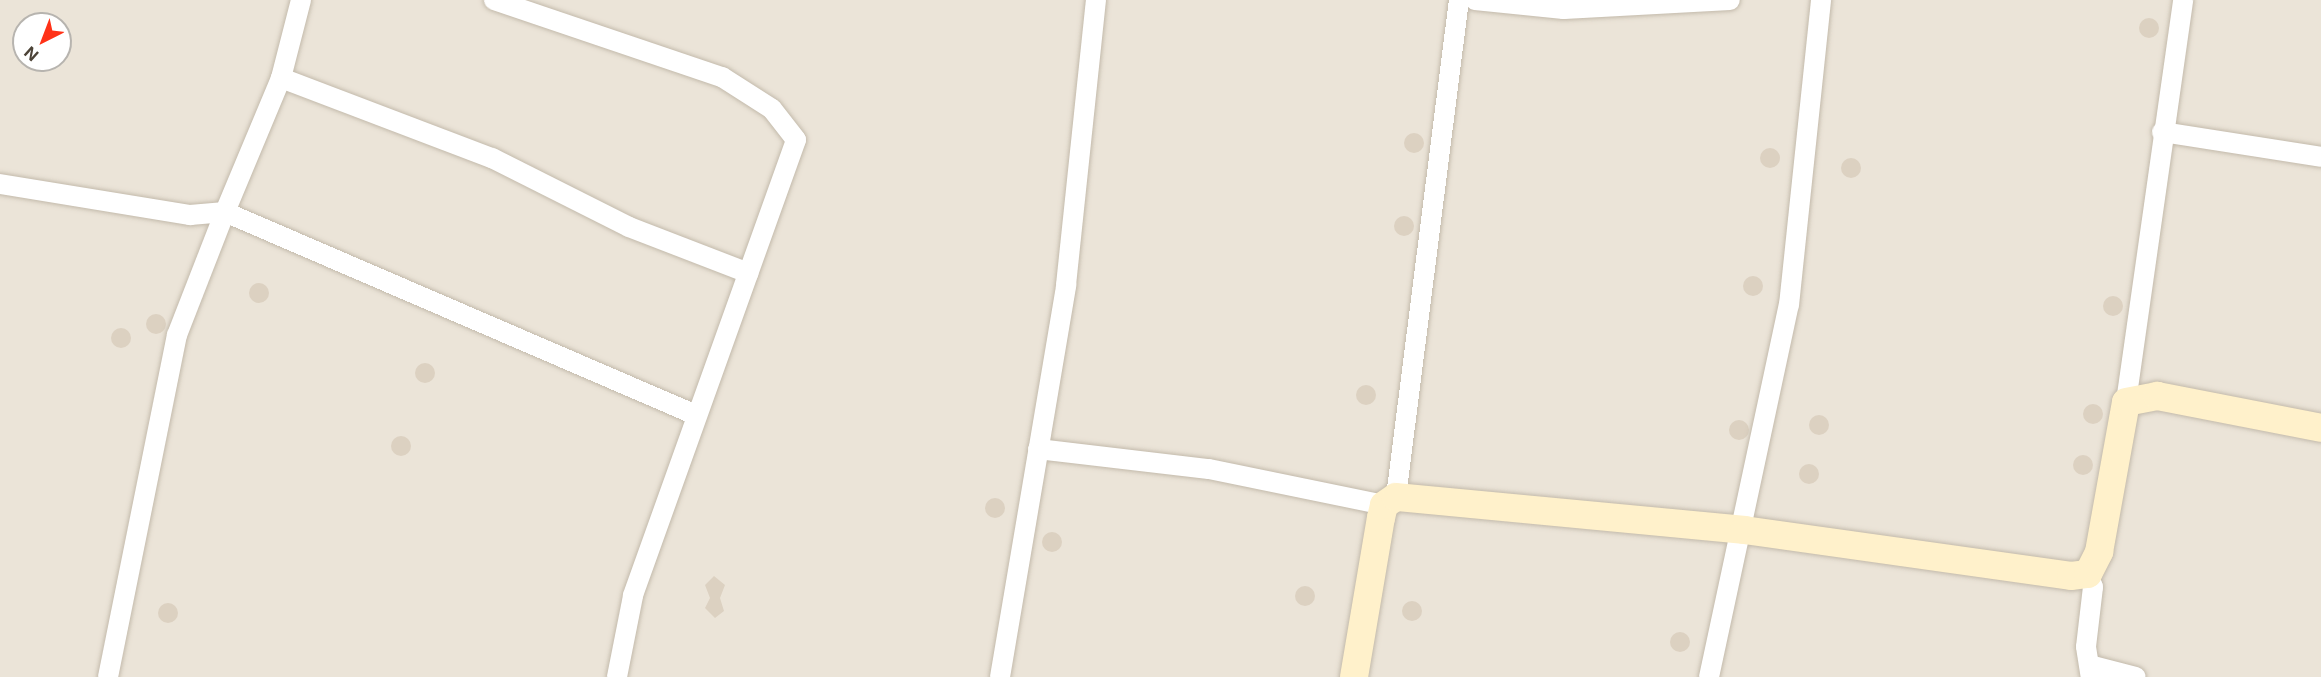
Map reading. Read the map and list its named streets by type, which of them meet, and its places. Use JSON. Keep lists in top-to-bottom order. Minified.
{"north":"bottom left"}
